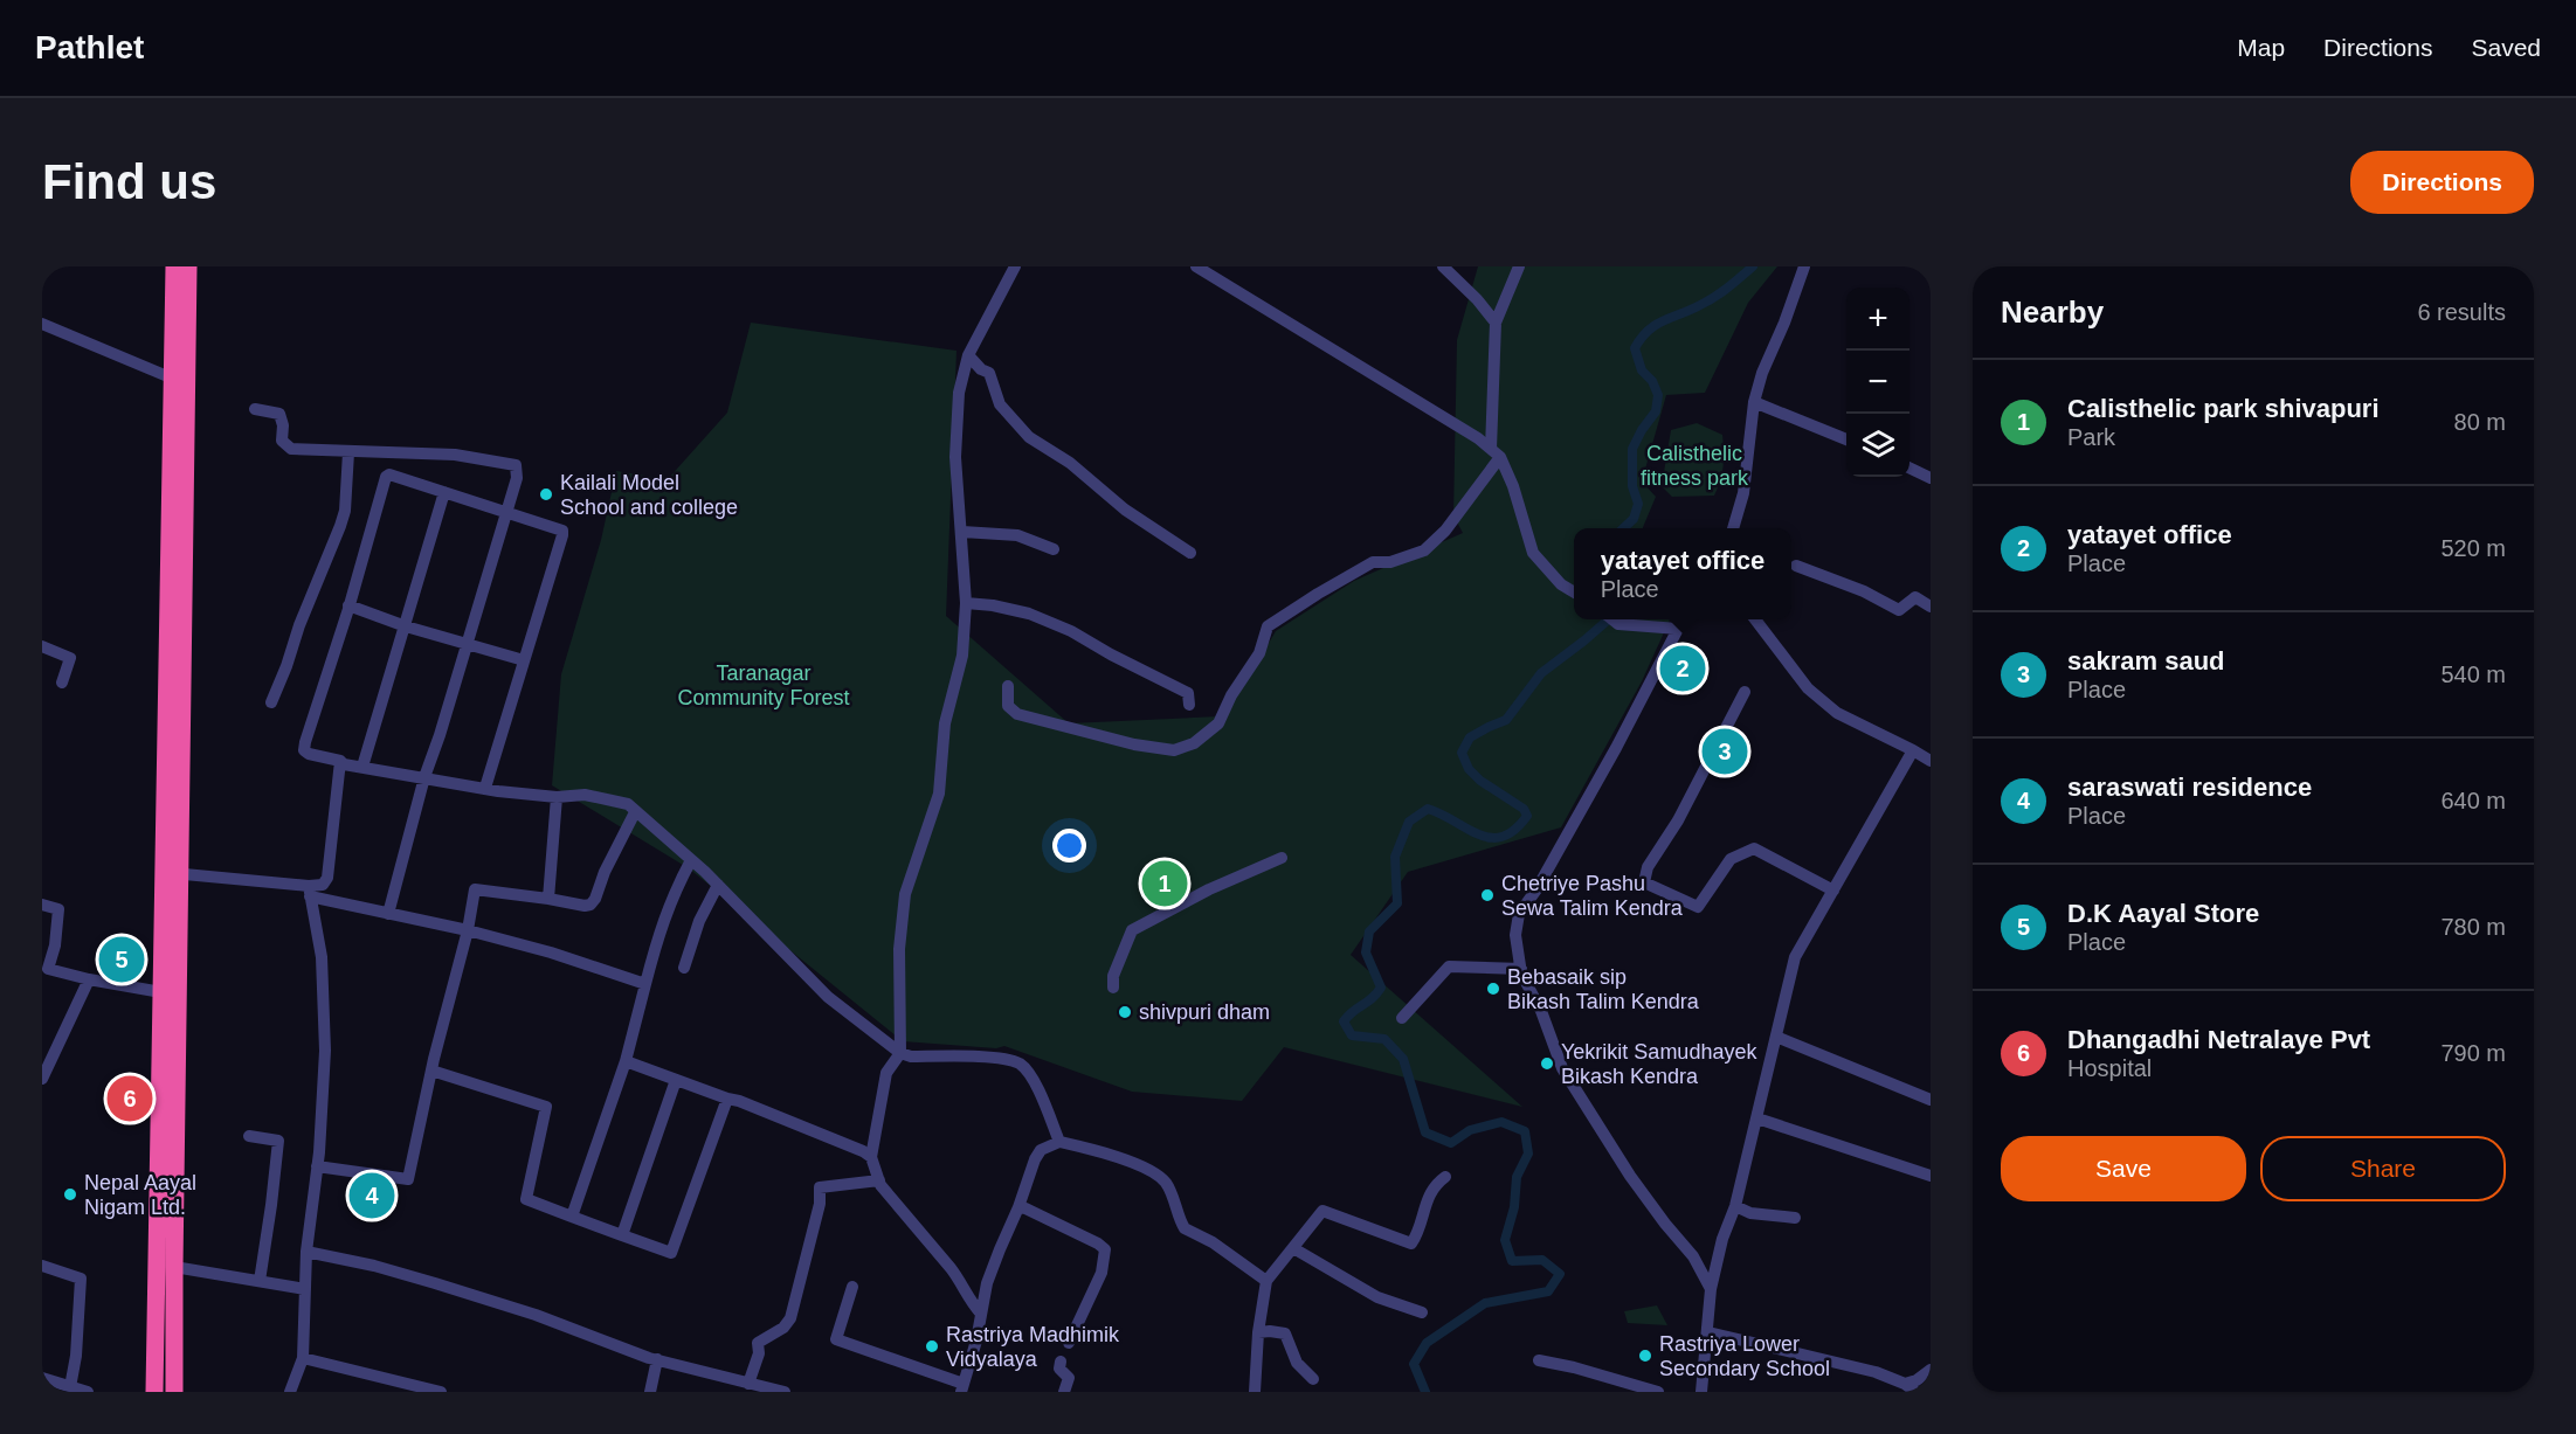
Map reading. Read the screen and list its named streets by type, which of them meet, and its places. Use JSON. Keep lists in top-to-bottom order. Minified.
{"parks":["Calisthelic fitness park","Taranagar Community Forest"],"places":["Kailali Model School and college","Chetriye Pashu Sewa Talim Kendra","Bebasaik sip Bikash Talim Kendra","shivpuri dham","Yekrikit Samudhayek Bikash Kendra","Nepal Aayal Nigam Ltd.","Rastriya Madhimik Vidyalaya","Rastriya Lower Secondary School"],"page":{"header":"Pathlet","nav":["Map","Directions","Saved"],"buttons":["Directions",["Save","Share"]],"title":"Find us","heading":["Nearby","6 results"],"map_buttons":["+","−"],"list":[{"mark":"1","name":"Calisthelic park shivapuri","note":"Park","value":"80 m"},{"mark":"2","name":"yatayet office","note":"Place","value":"520 m"},{"mark":"3","name":"sakram saud","note":"Place","value":"540 m"},{"mark":"4","name":"saraswati residence","note":"Place","value":"640 m"},{"mark":"5","name":"D.K Aayal Store","note":"Place","value":"780 m"},{"mark":"6","name":"Dhangadhi Netralaye Pvt","note":"Hospital","value":"790 m"}],"popup":["yatayet office","Place"],"pins":["2","3","1","5","6","4"]}}
